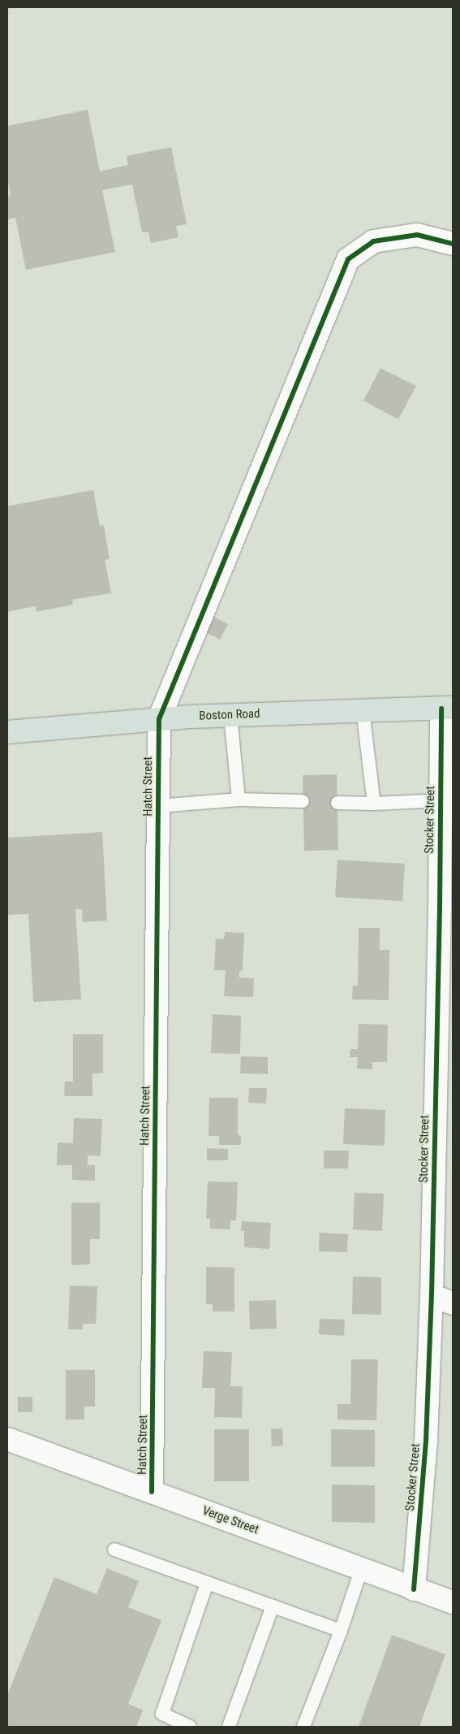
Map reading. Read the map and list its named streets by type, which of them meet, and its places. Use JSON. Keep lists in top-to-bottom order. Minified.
{"streets":{"main road":["Boston Road"],"street":["Hatch Street","Stocker Street","Verge Street"]},"crossings":[["Boston Road","Hatch Street"],["Boston Road","Stocker Street"],["Hatch Street","Verge Street"],["Stocker Street","Verge Street"]]}
